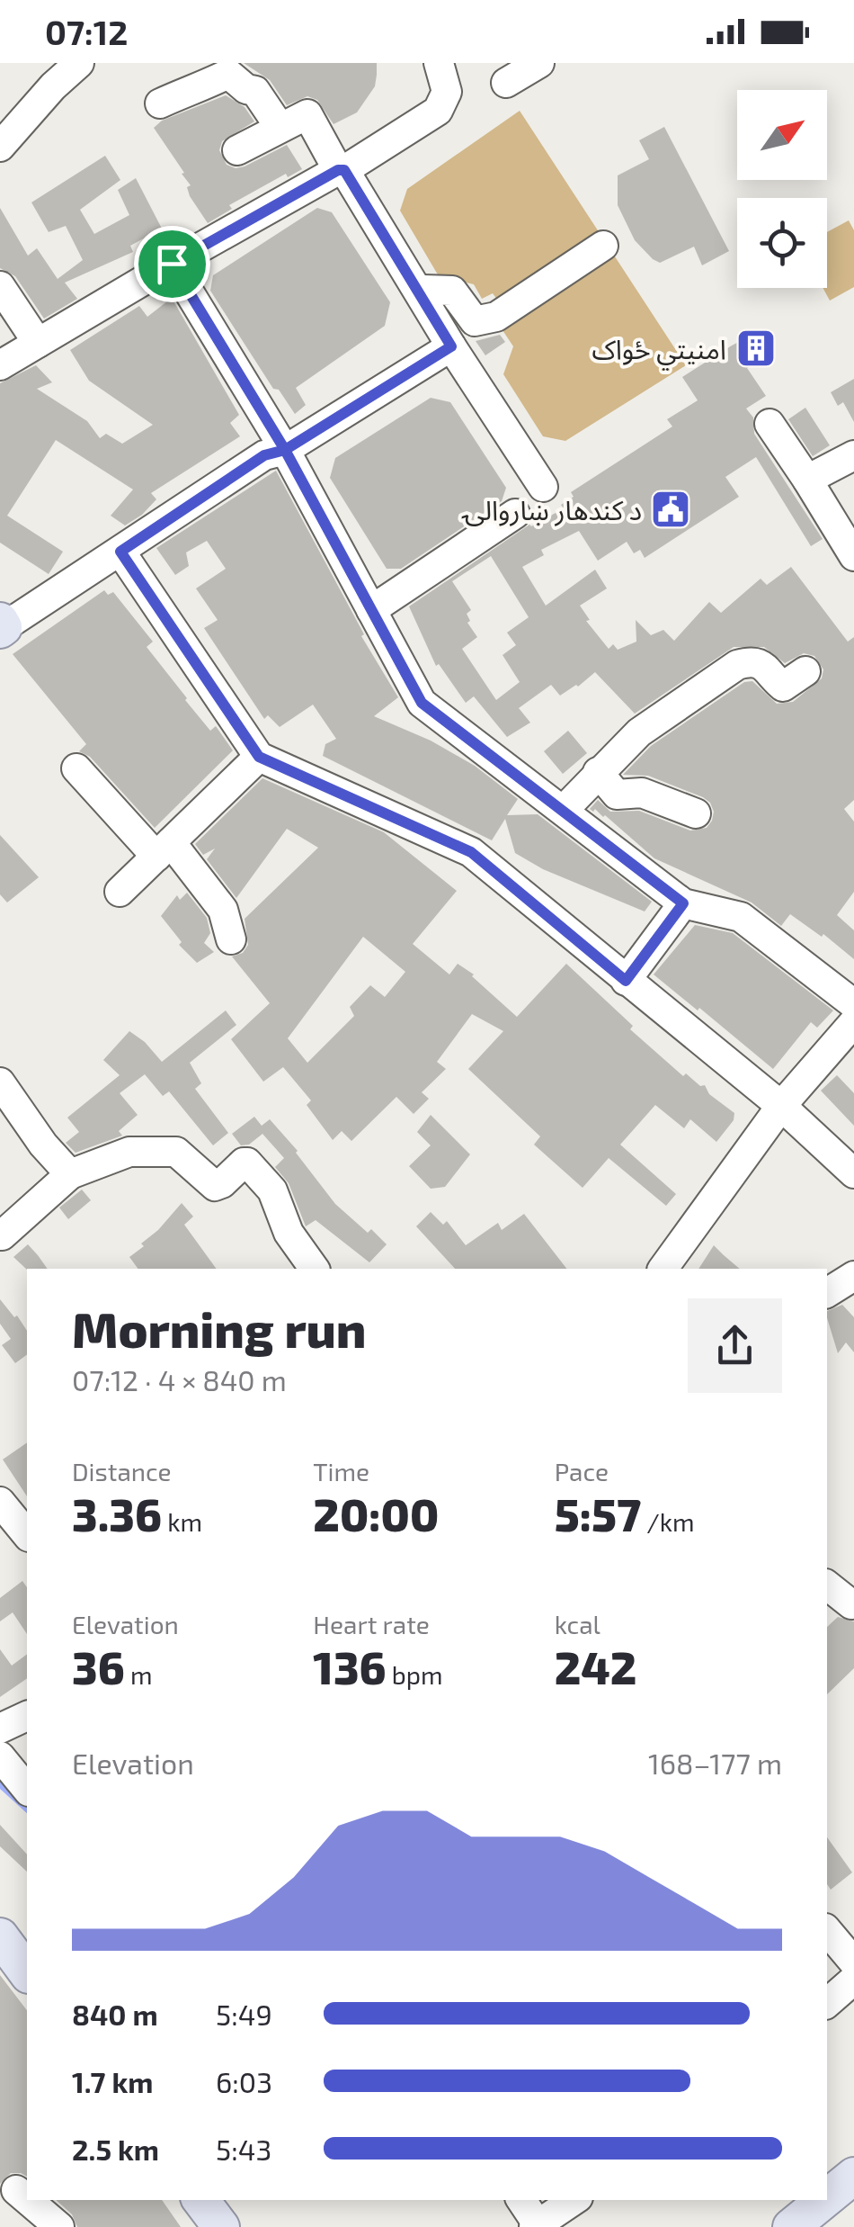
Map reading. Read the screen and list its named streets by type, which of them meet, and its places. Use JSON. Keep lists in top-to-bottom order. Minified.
{"places":{"building":["امنيتي ځواک"],"public building":["د کندهار ښاروالۍ"]},"north":"top right","page":{"status":"07:12","heading":["Morning run","07:12 · 4 × 840 m"],"stats":[["Distance","3.36 km"],["Time","20:00"],["Pace","5:57 /km"],["Elevation","36 m"],["Heart rate","136 bpm"],["kcal","242"]],"chart":["Elevation","168–177 m"],"list":[{"name":"840 m","note":"5:49"},{"name":"1.7 km","note":"6:03"},{"name":"2.5 km","note":"5:43"}]}}
